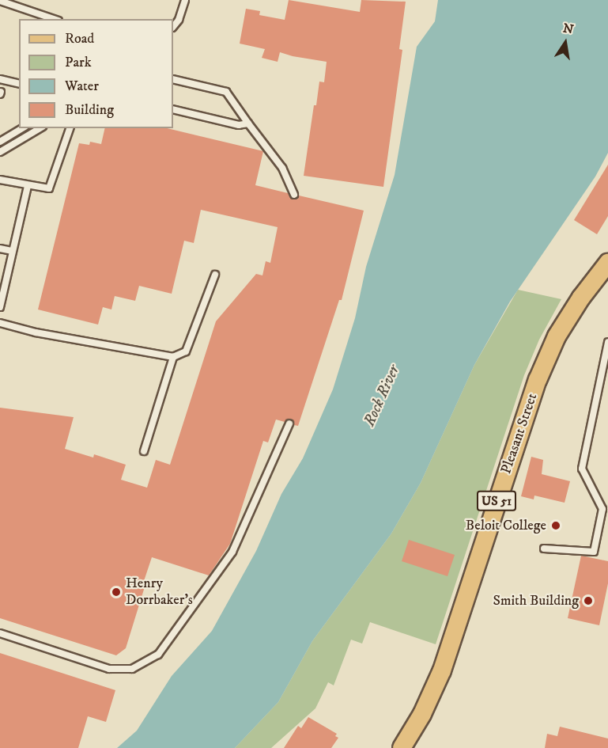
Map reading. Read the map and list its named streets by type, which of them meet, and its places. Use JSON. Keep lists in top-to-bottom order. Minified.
{"streets":{"main road":["Pleasant Street","US 51"]},"water":["Rock River"],"places":["Beloit College","Henry Dorrbaker's","Smith Building"],"legend":["Road","Park","Water","Building"],"north":"top"}
